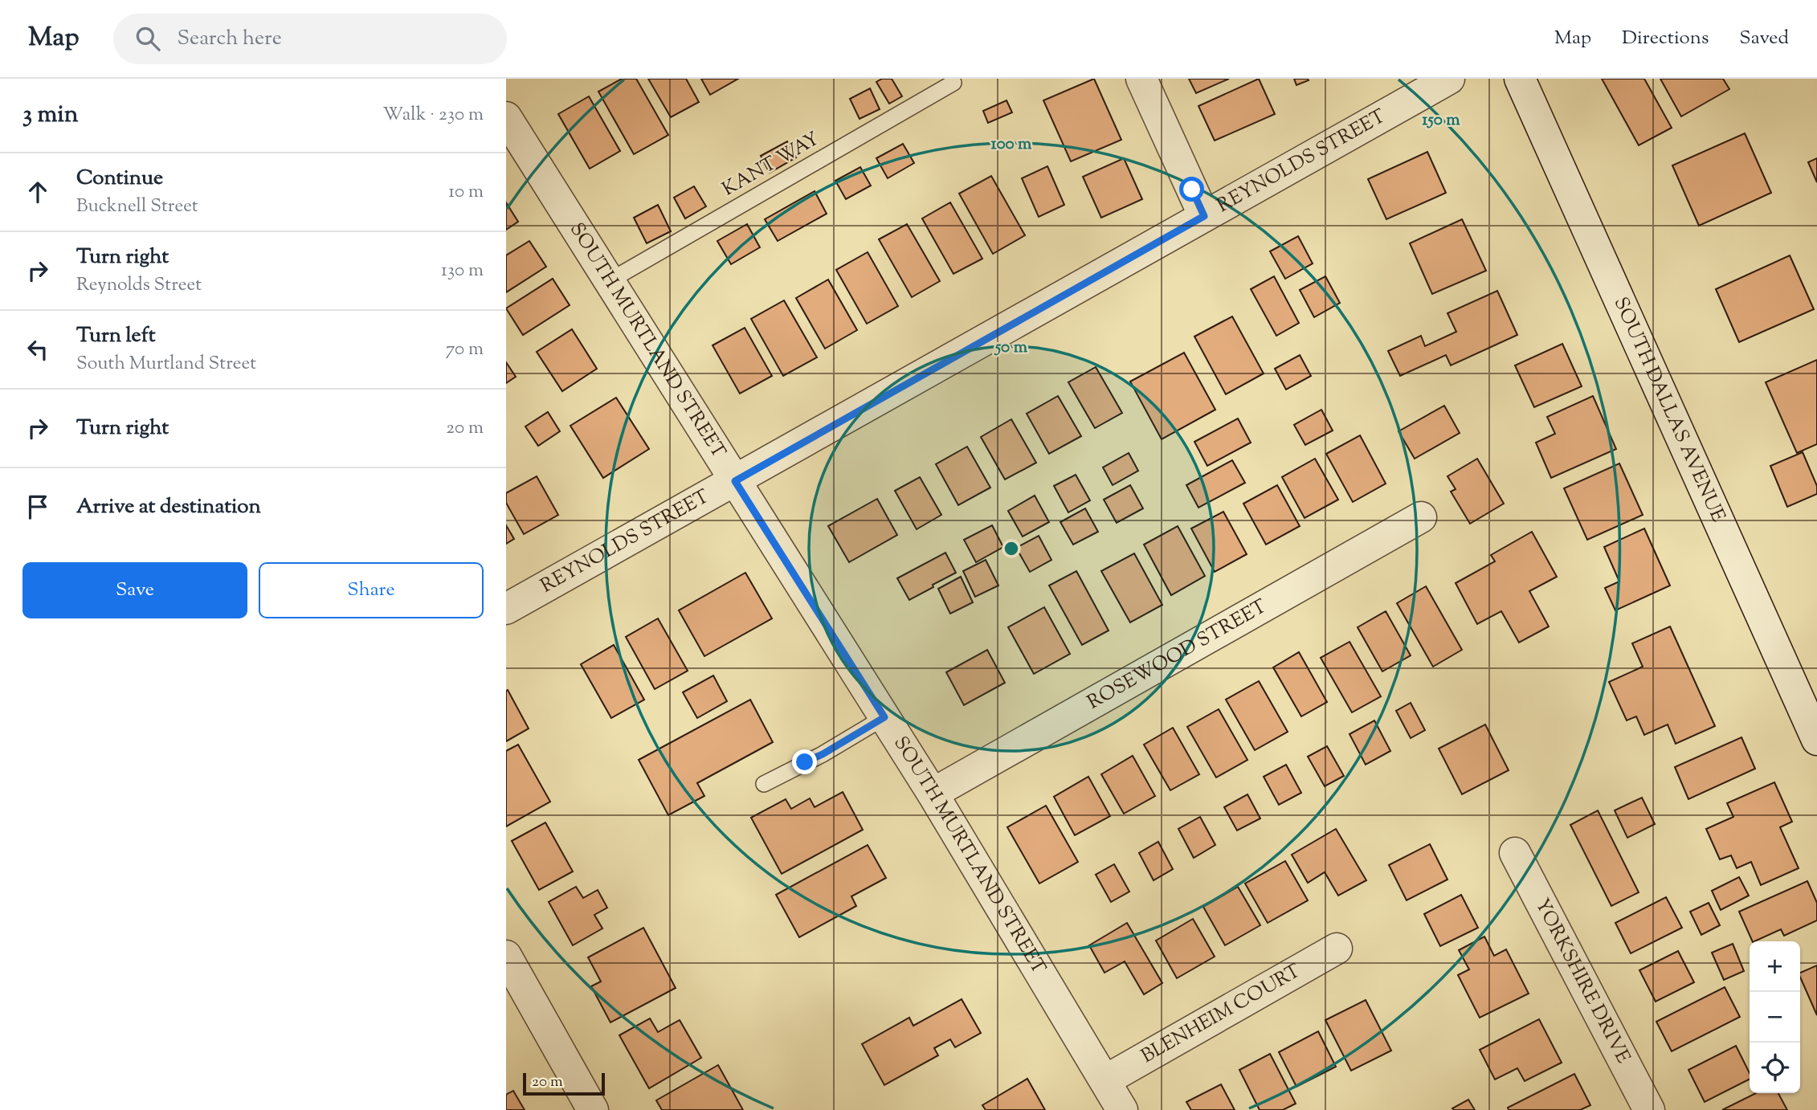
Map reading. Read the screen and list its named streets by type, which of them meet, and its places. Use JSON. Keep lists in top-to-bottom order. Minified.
{"streets":{"street":["REYNOLDS STREET","SOUTH MURTLAND STREET","SOUTH DALLAS AVENUE","ROSEWOOD STREET","YORKSHIRE DRIVE","BLENHEIM COURT"],"lane":["KANT WAY"]},"crossings":[["REYNOLDS STREET","SOUTH MURTLAND STREET"],["KANT WAY","SOUTH MURTLAND STREET"],["SOUTH MURTLAND STREET","ROSEWOOD STREET"],["SOUTH MURTLAND STREET","BLENHEIM COURT"]],"scale_bar":"20 m","page":{"header":"Map","search":"Search here","nav":["Map","Directions","Saved"],"heading":["3 min","Walk · 230 m"],"list":[["Continue","Bucknell Street","10 m"],["Turn right","Reynolds Street","130 m"],["Turn left","South Murtland Street","70 m"],["Turn right","20 m"],"Arrive at destination"],"buttons":["Save","Share"],"map_buttons":["+","−"],"scale":"20 m"},"rings":["150 m","100 m","50 m"]}
